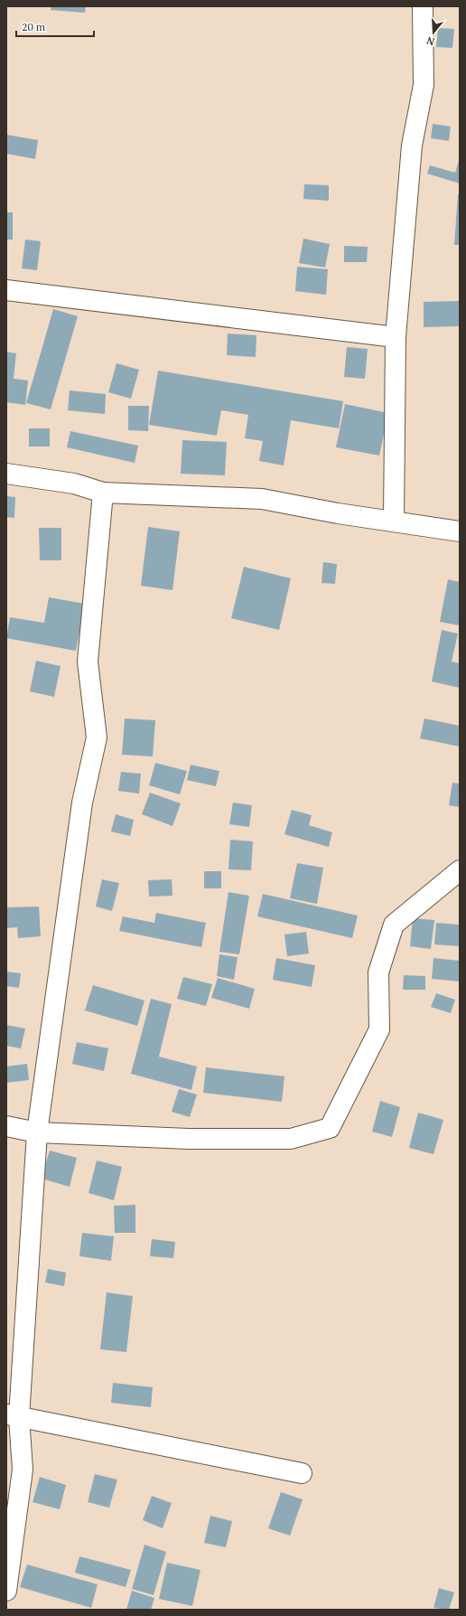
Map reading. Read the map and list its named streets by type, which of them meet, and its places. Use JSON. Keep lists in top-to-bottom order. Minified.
{"scale_bar":"20 m","north":"bottom"}
